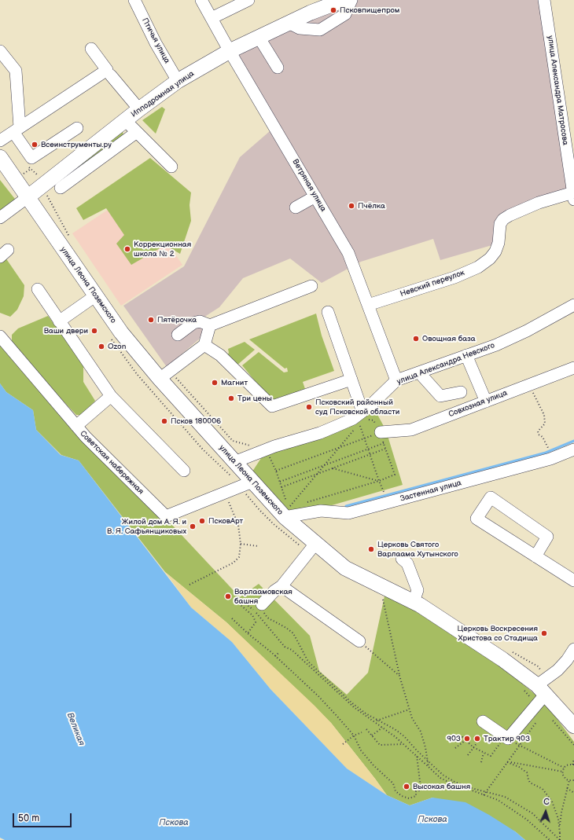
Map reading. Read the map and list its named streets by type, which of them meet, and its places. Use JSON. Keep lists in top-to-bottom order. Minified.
{"streets":{"main road":["Ипподромная улица","улица Леона Поземского"],"street":["Птичья улица","улица Александра Матросова","Ветряная улица","Невский переулок","улица Александра Невского","Совхозная улица","Советская набережная","Застенная улица"]},"crossings":[["Птичья улица","Ипподромная улица"],["улица Александра Матросова","Невский переулок"],["Ипподромная улица","Ветряная улица"],["Ипподромная улица","улица Леона Поземского"],["Ветряная улица","Невский переулок"],["Ветряная улица","улица Александра Невского"],["улица Леона Поземского","улица Александра Невского"],["улица Леона Поземского","Советская набережная"],["улица Леона Поземского","Застенная улица"]],"water":["Великая","Пскова"],"places":["Псковпищепром","Всеинструменты.ру","Пчёлка","Коррекционная школа № 2","Пятёрочка","Ваши двери","Овощная база","Ozon","Магнит","Три цены","Псковский районный суд Псковской области","Псков 180006","ПсковАрт","Жилой дом А. Я. и В. Я. Сафьянщиковых","Церковь Святого Варлаама Хутынского","Варлаамовская башня","Церковь Воскресения Христова со Стадища","903","Трактир 903","Высокая башня"],"scale_bar":"50 m","north":"top"}
